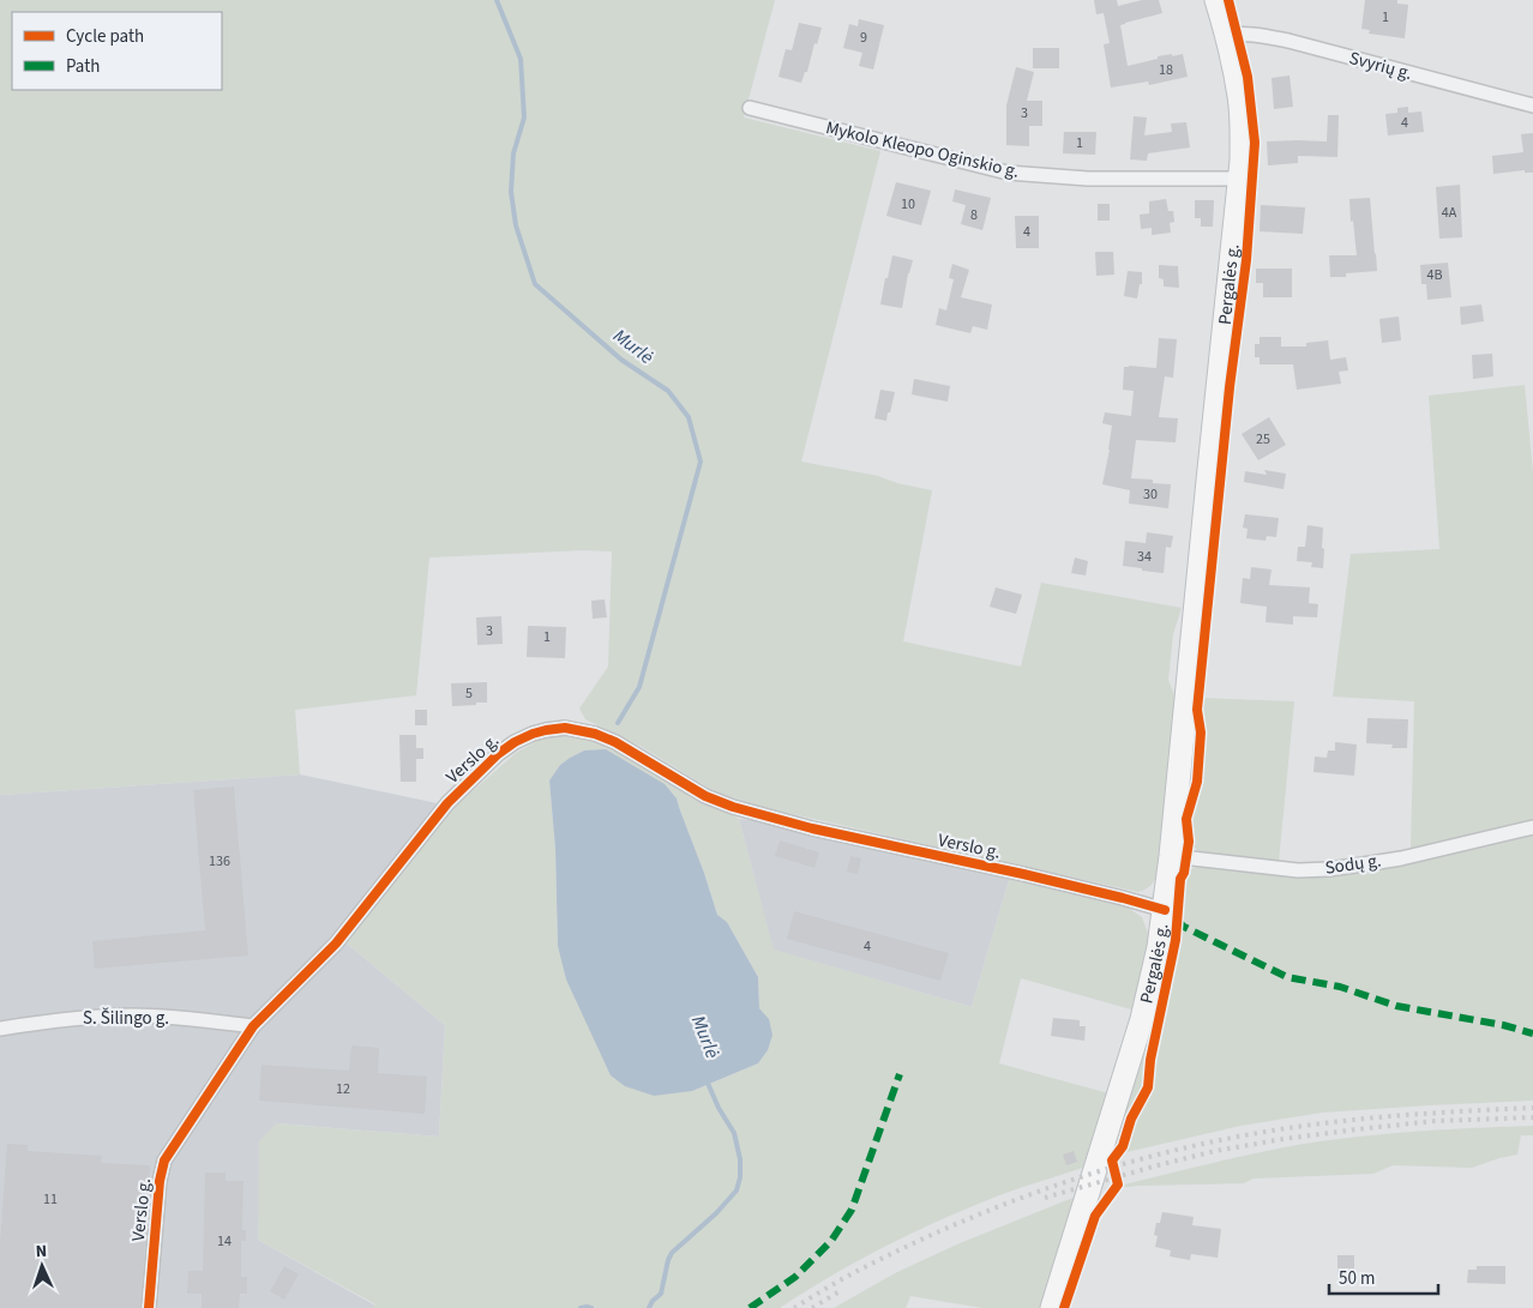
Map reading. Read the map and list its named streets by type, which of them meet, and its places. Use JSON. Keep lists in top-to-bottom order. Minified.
{"streets":{"main road":["Pergalės g."],"street":["Svyrių g.","Mykolo Kleopo Oginskio g.","Verslo g.","Sodų g.","S. Šilingo g."]},"crossings":[["Svyrių g.","Pergalės g."],["Mykolo Kleopo Oginskio g.","Pergalės g."],["Pergalės g.","Verslo g."],["Pergalės g.","Sodų g."],["Verslo g.","S. Šilingo g."]],"water":["Murlė"],"house_numbers":["1","9","18","3","4","1","10","4A","8","4","4B","25","30","34","3","1","5","136","4","12","11","14"],"legend":["Cycle path","Path"],"scale_bar":"50 m","north":"top"}
